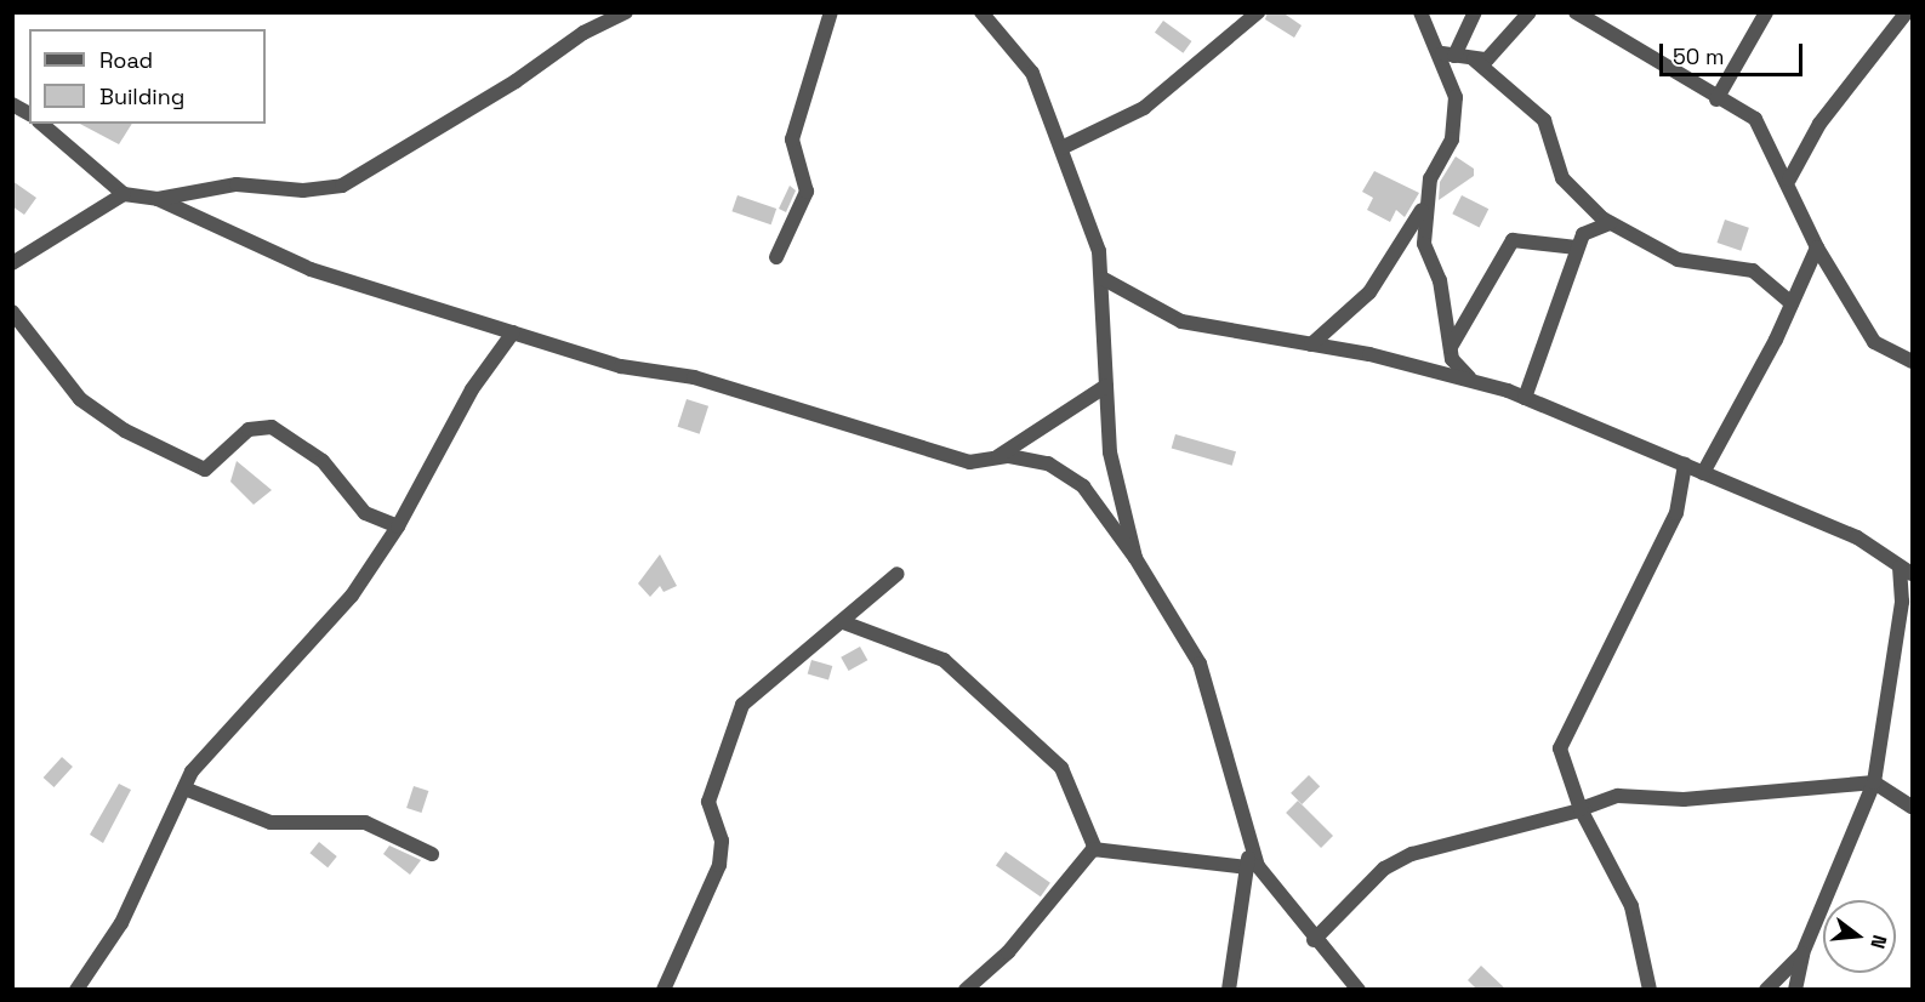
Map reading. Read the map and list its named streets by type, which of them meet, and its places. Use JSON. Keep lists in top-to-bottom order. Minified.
{"legend":["Road","Building"],"scale_bar":"50 m","north":"right"}
